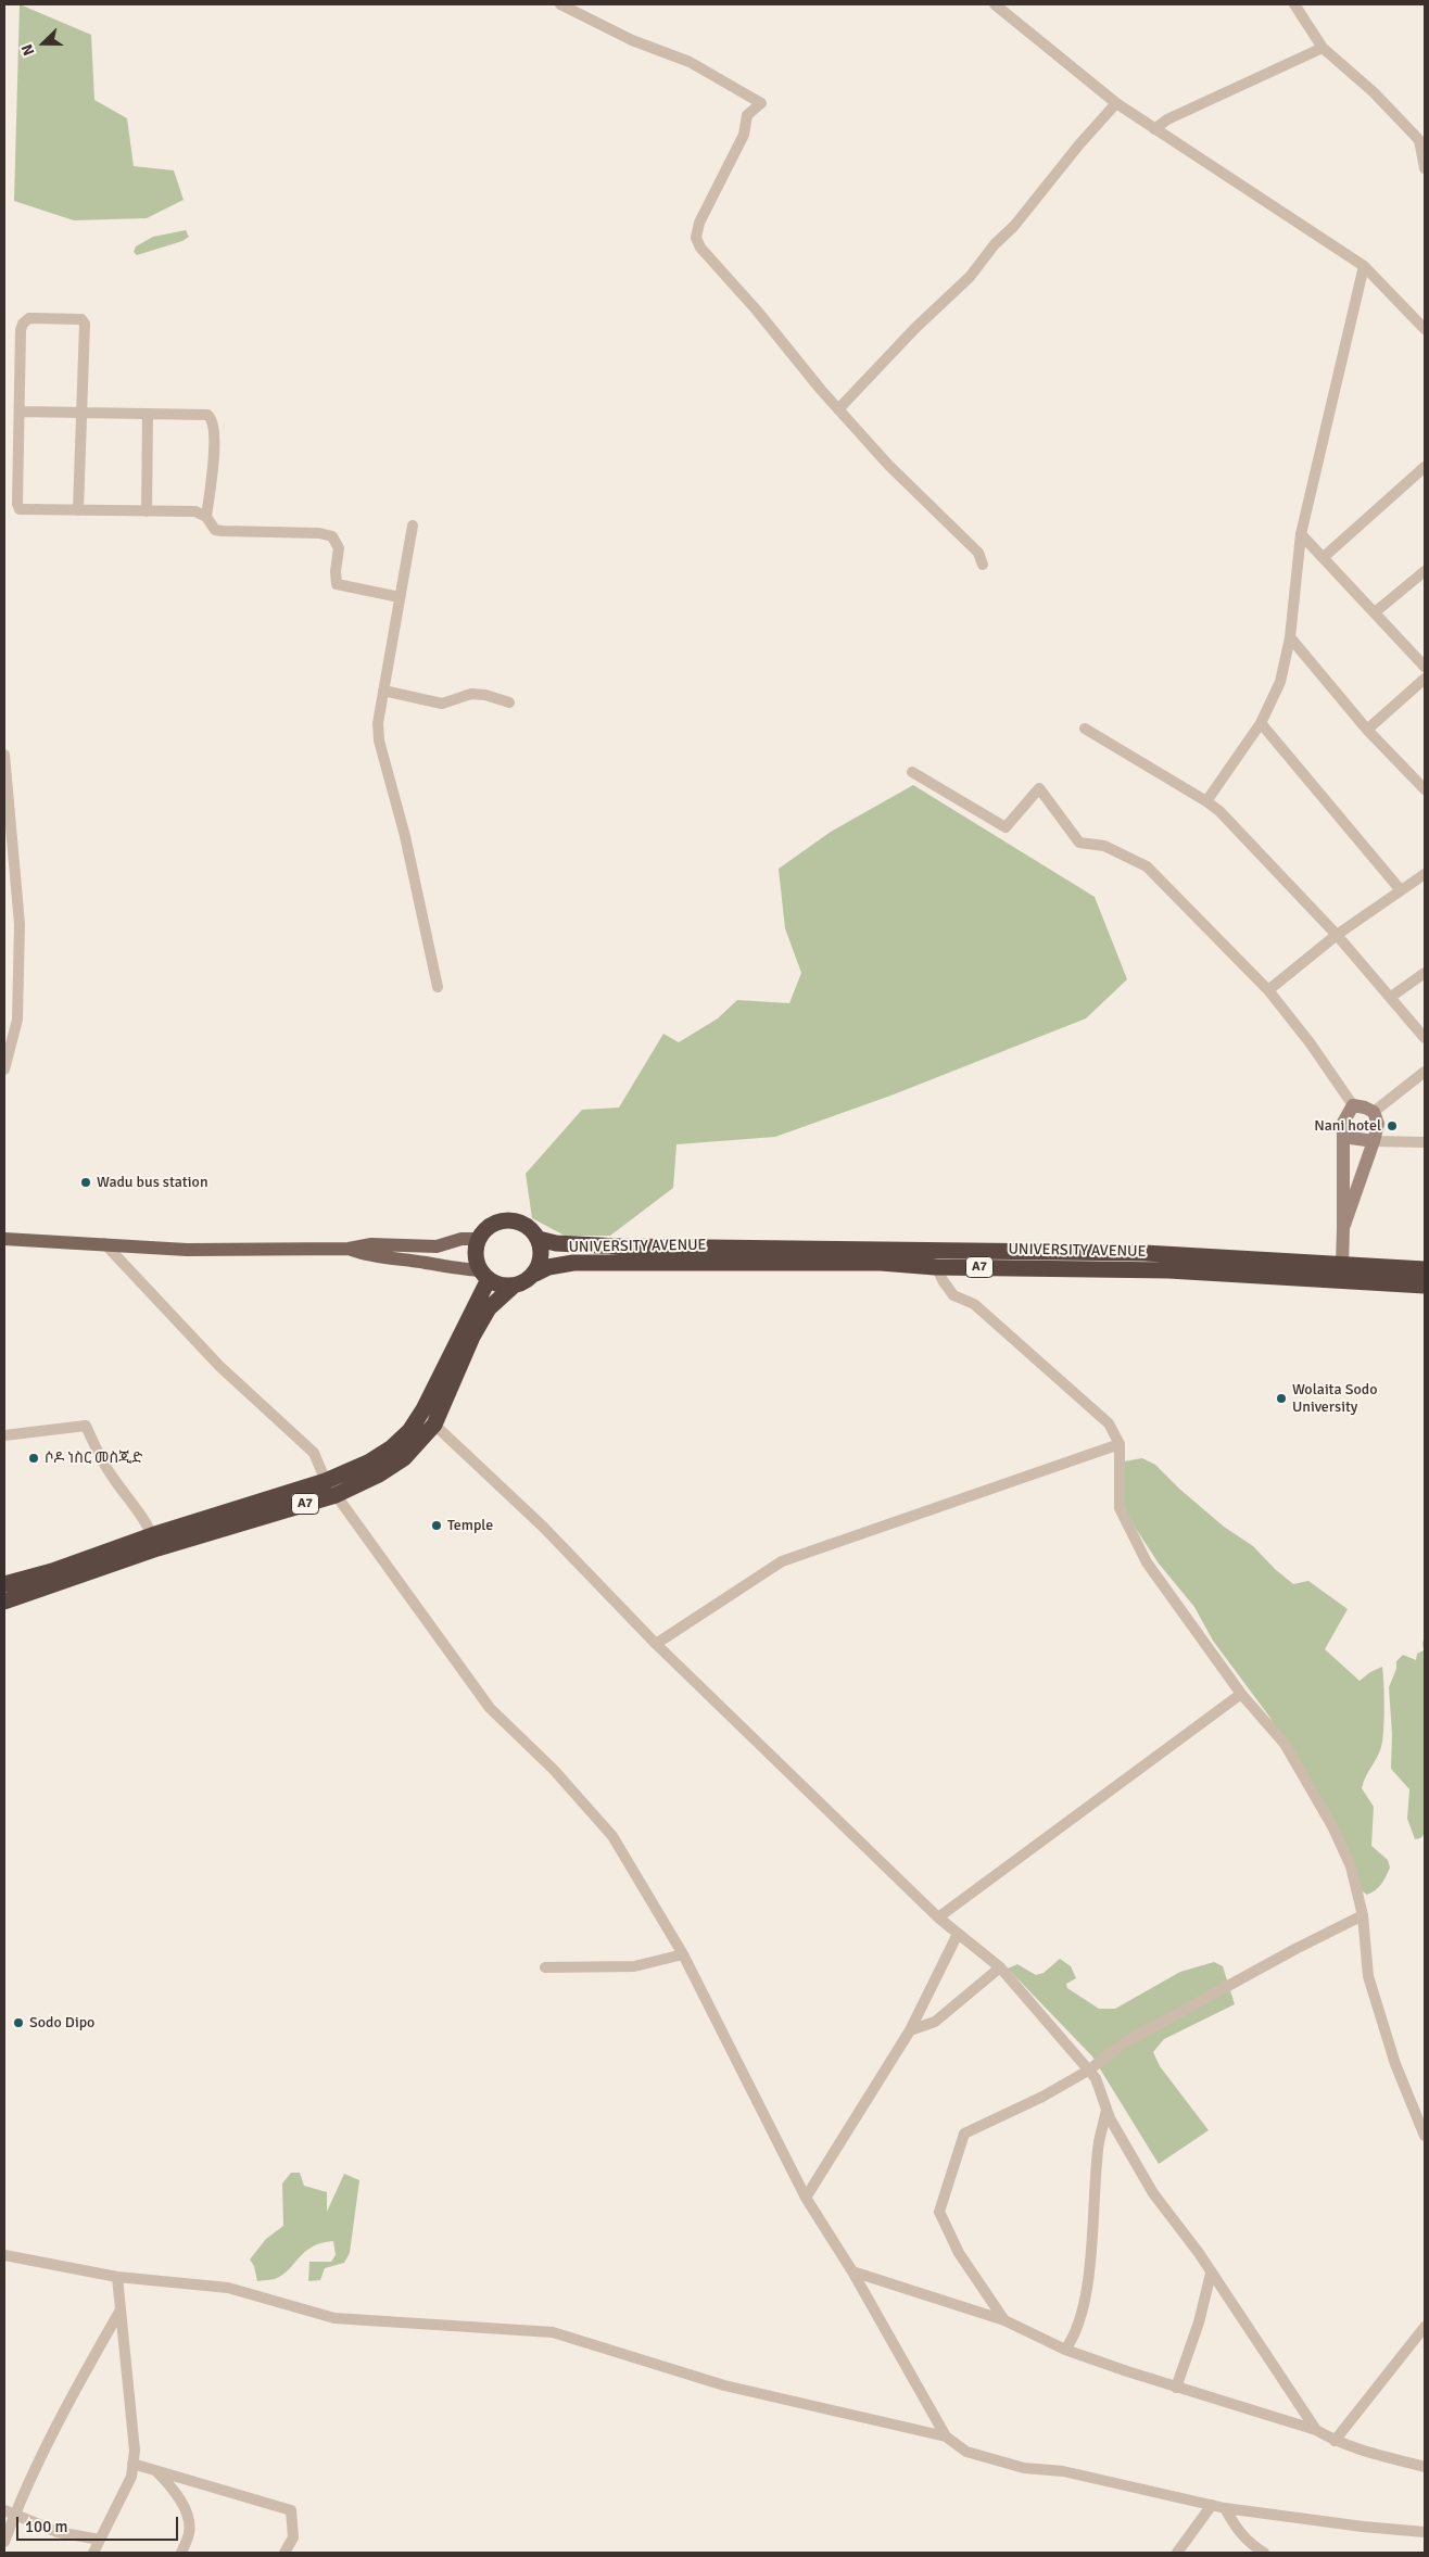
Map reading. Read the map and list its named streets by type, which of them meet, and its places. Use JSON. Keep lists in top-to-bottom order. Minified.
{"streets":{"highway":["UNIVERSITY AVENUE","A7"]},"crossings":[["UNIVERSITY AVENUE","A7"]],"places":["Nani hotel","Wadu bus station","Wolaita Sodo University","ሶዶ ነስር መስጂድ","Temple","Sodo Dipo"],"scale_bar":"100 m","north":"left"}
